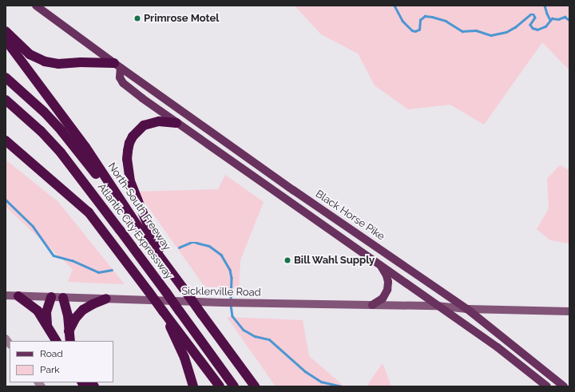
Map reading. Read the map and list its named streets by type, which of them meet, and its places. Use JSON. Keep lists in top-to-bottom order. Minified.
{"streets":{"highway":["North-South Freeway","Atlantic City Expressway"],"main road":["Black Horse Pike","Sicklerville Road"]},"crossings":[["North-South Freeway","Atlantic City Expressway"],["Black Horse Pike","Sicklerville Road"]],"places":["Primrose Motel","Bill Wahl Supply"],"legend":["Road","Park"]}
